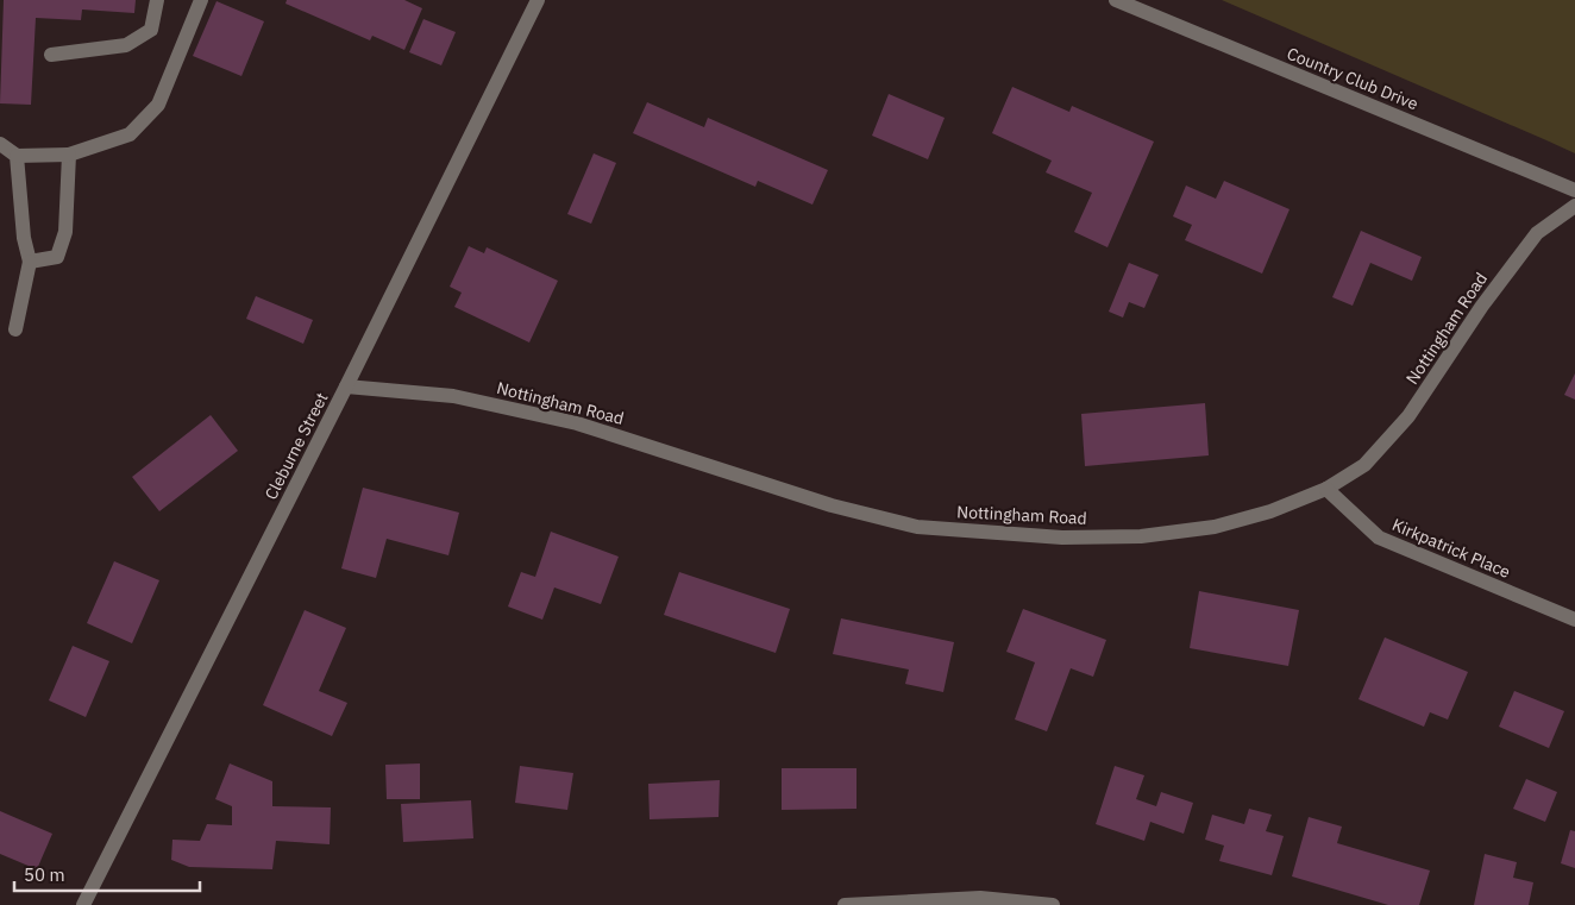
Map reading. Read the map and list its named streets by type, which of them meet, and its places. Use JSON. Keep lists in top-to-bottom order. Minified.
{"streets":{"street":["Country Club Drive","Nottingham Road","Cleburne Street","Kirkpatrick Place"]},"crossings":[["Nottingham Road","Cleburne Street"],["Nottingham Road","Kirkpatrick Place"]],"scale_bar":"50 m"}
